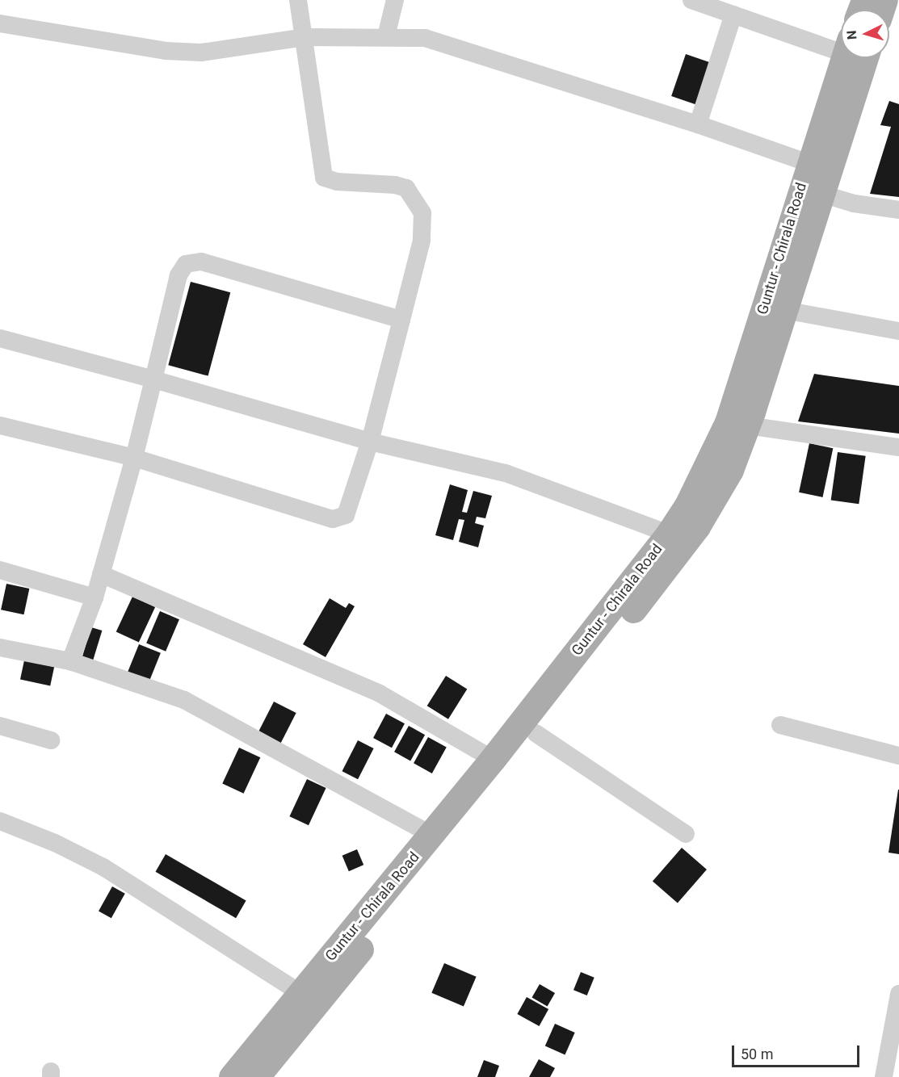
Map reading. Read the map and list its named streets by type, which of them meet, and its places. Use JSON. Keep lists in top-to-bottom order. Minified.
{"streets":{"main road":["Guntur - Chirala Road"]},"scale_bar":"50 m","north":"left"}
